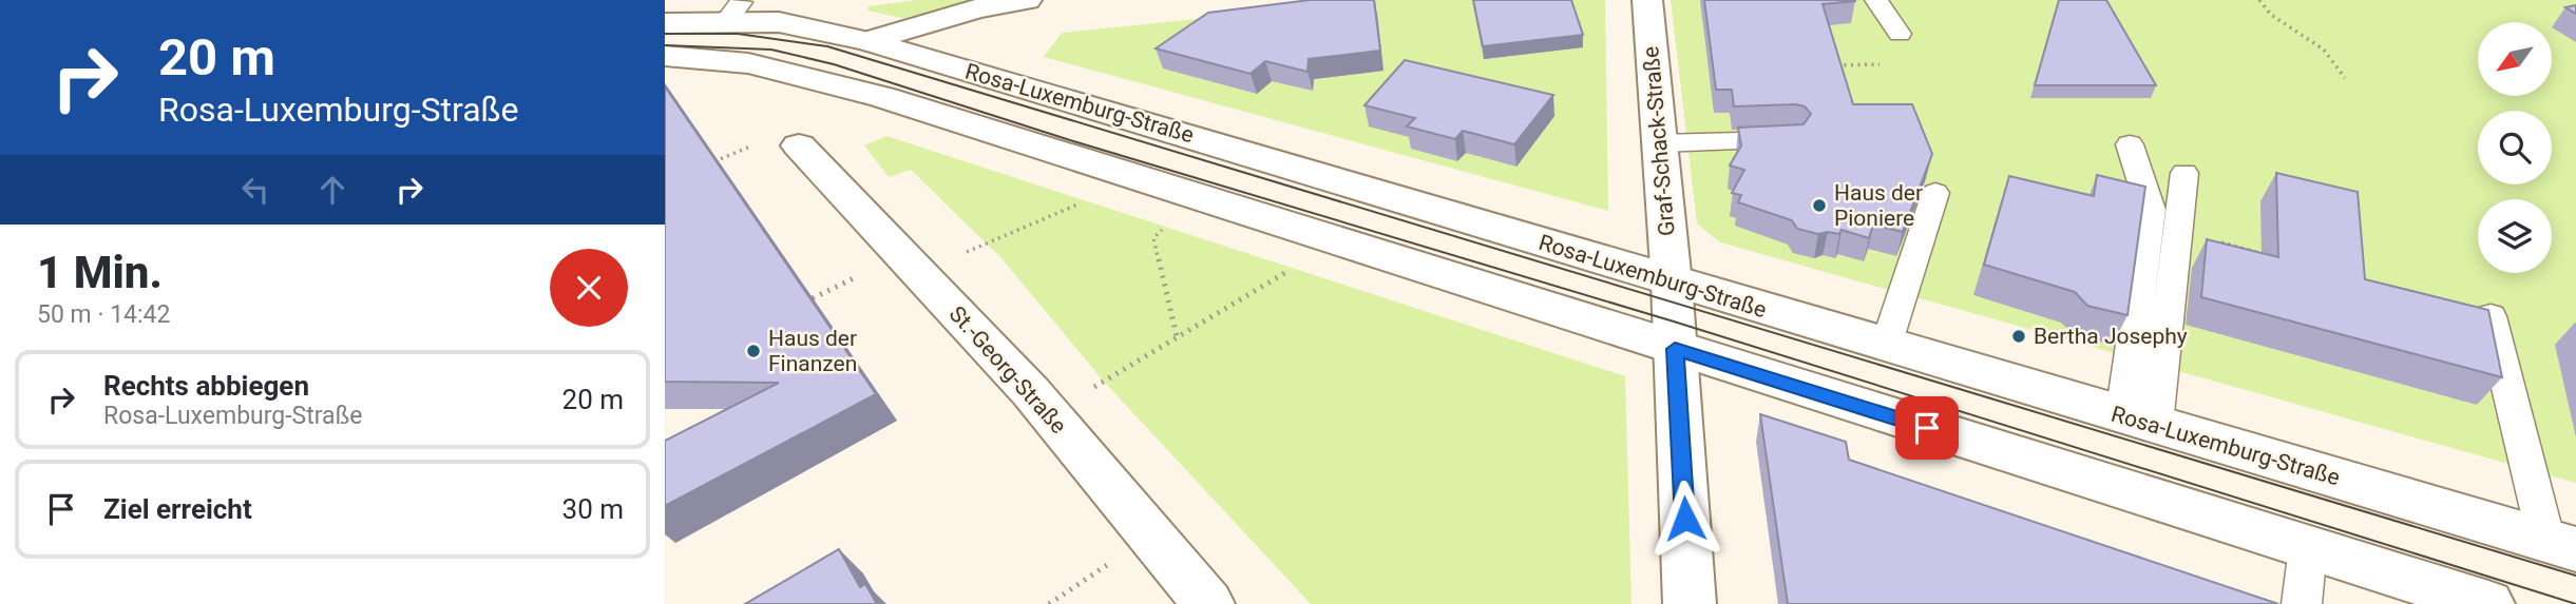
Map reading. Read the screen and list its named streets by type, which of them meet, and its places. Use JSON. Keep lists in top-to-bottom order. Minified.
{"streets":{"street":["Rosa-Luxemburg-Straße","Graf-Schack-Straße","St.-Georg-Straße"]},"crossings":[["Rosa-Luxemburg-Straße","Graf-Schack-Straße"]],"places":["Haus der Pioniere","Bertha Josephy","Haus der Finanzen"],"north":"bottom left","page":{"turn":["20 m","Rosa-Luxemburg-Straße"],"heading":["1 Min.","50 m · 14:42"],"list":[{"name":"Rechts abbiegen","note":"Rosa-Luxemburg-Straße","value":"20 m"},{"name":"Ziel erreicht","value":"30 m"}]}}
